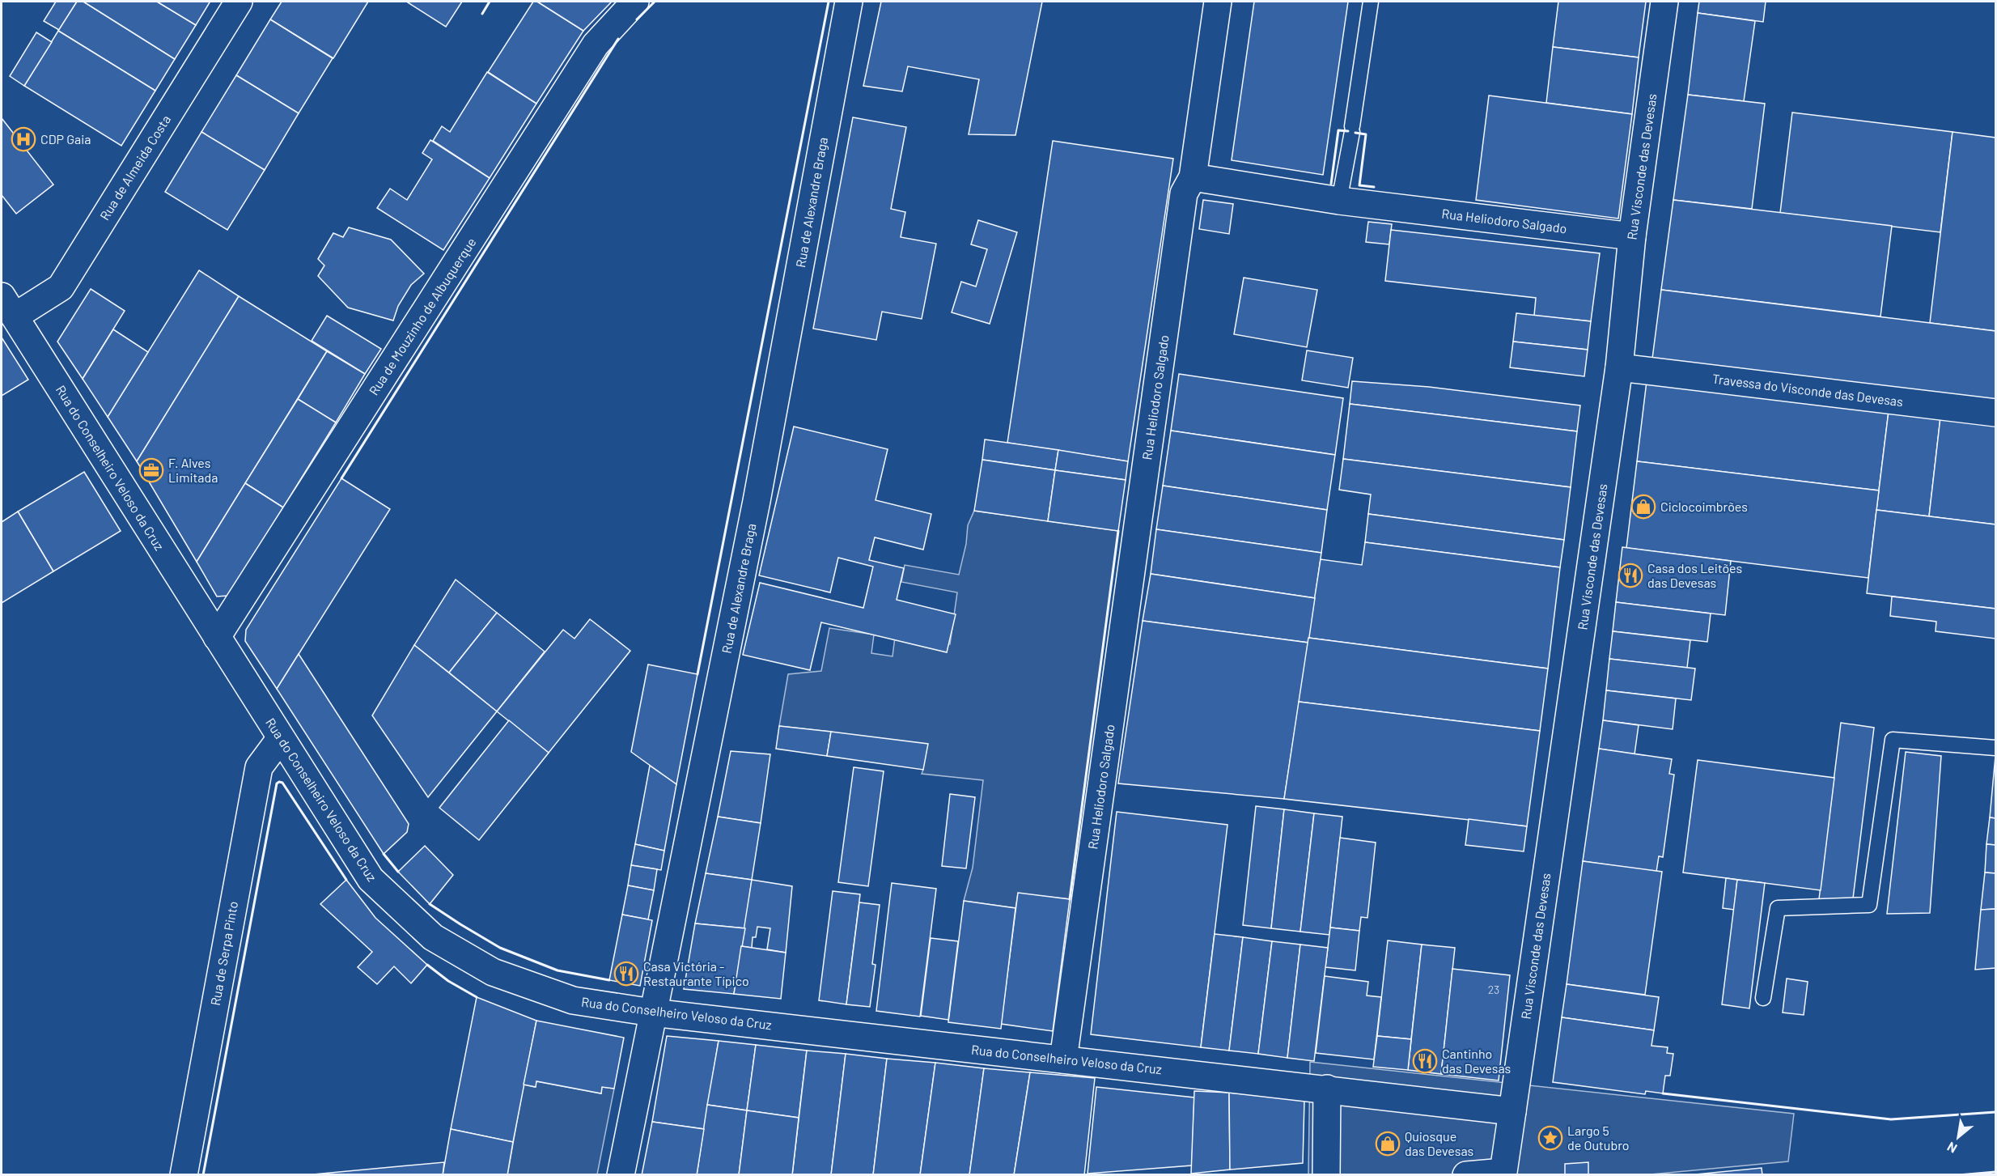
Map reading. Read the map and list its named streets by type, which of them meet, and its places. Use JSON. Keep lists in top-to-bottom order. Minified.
{"streets":{"street":["Rua Visconde das Devesas","Rua de Almeida Costa","Rua de Alexandre Braga","Rua Heliodoro Salgado","Rua de Mouzinho de Albuquerque","Travessa do Visconde das Devesas","Rua do Conselheiro Veloso da Cruz","Rua de Serpa Pinto"]},"crossings":[["Rua Visconde das Devesas","Rua Heliodoro Salgado"],["Rua Visconde das Devesas","Travessa do Visconde das Devesas"],["Rua de Almeida Costa","Rua do Conselheiro Veloso da Cruz"],["Rua de Alexandre Braga","Rua do Conselheiro Veloso da Cruz"],["Rua Heliodoro Salgado","Rua do Conselheiro Veloso da Cruz"],["Rua de Mouzinho de Albuquerque","Rua do Conselheiro Veloso da Cruz"],["Rua do Conselheiro Veloso da Cruz","Rua de Serpa Pinto"]],"places":{"hospital":["CDP Gaia"],"office":["F. Alves Limitada"],"shop":["Ciclocoimbrões","Quiosque das Devesas"],"restaurant":["Casa dos Leitões das Devesas","Casa Victória - Restaurante Típico","Cantinho das Devesas"],"place":["Largo 5 de Outubro"]},"house_numbers":["23"],"north":"bottom left"}
